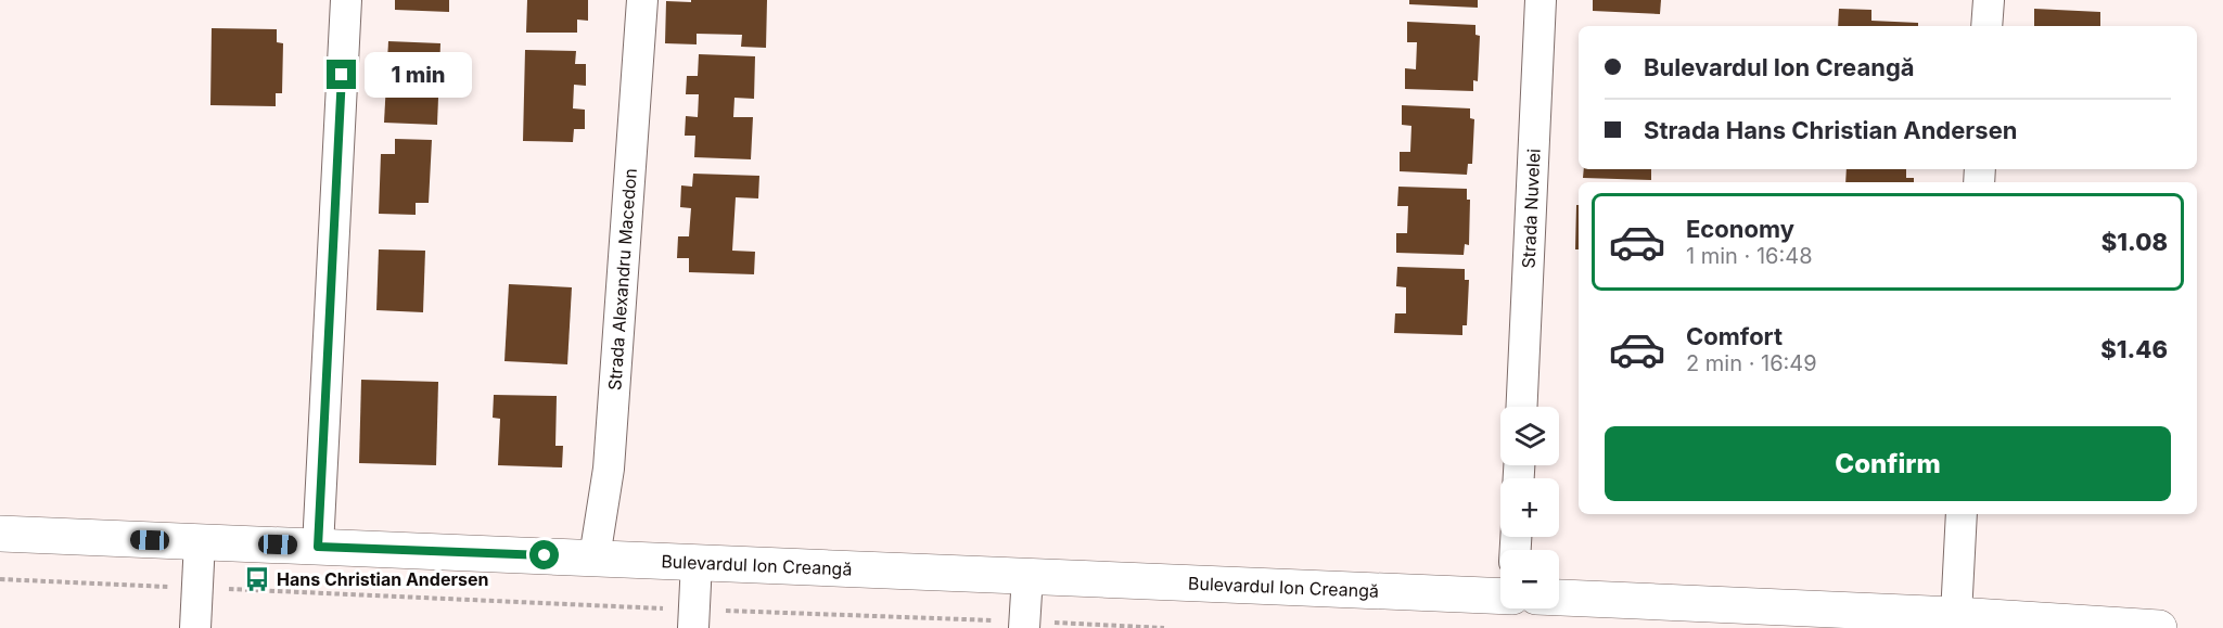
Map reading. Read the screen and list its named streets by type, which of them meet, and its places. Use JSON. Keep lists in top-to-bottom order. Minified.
{"streets":{"street":["Strada Nuvelei","Strada Alexandru Macedon","Bulevardul Ion Creangă"]},"crossings":[["Strada Alexandru Macedon","Bulevardul Ion Creangă"]],"places":{"bus stop":["Hans Christian Andersen"]},"page":{"banner":["Bulevardul Ion Creangă","Strada Hans Christian Andersen"],"bubble":"1 min","list":[{"name":"Economy","note":"1 min · 16:48","value":"$1.08"},{"name":"Comfort","note":"2 min · 16:49","value":"$1.46"}],"map_buttons":["+","−"],"buttons":"Confirm"}}
